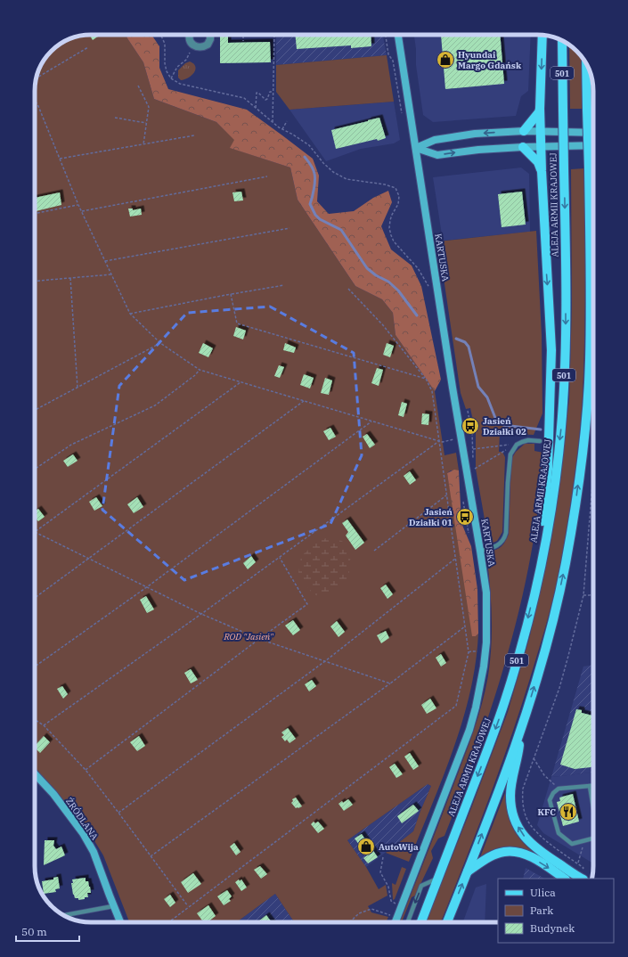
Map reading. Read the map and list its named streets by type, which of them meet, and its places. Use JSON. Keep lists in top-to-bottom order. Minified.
{"streets":{"main road":["501","ALEJA ARMII KRAJOWEJ"],"street":["KARTUSKA","ŹRÓDLANA"]},"parks":["ROD \"Jasień\""],"places":{"shop":["Hyundai Margo Gdańsk","AutoWija"],"bus stop":["Jasień Działki 02","Jasień Działki 01"],"restaurant":["KFC"]},"legend":["Ulica","Park","Budynek"],"scale_bar":"50 m"}
